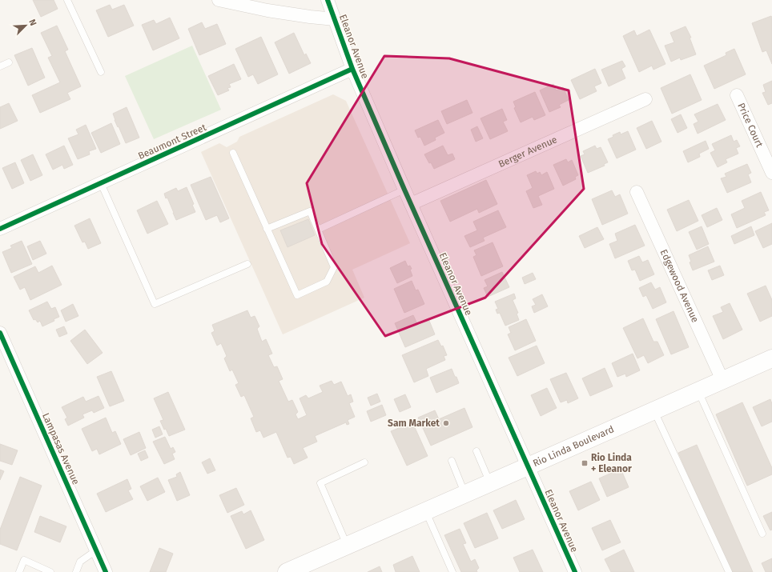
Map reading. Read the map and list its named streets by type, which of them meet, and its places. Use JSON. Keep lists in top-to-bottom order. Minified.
{"streets":{"main road":["Rio Linda Boulevard"],"street":["Eleanor Avenue","Price Court","Beaumont Street","Berger Avenue","Edgewood Avenue","Lampasas Avenue"]},"crossings":[["Eleanor Avenue","Beaumont Street"],["Eleanor Avenue","Berger Avenue"],["Eleanor Avenue","Rio Linda Boulevard"],["Edgewood Avenue","Rio Linda Boulevard"]],"places":{"other":["Sam Market"],"transit":["Rio Linda + Eleanor"]},"north":"top right"}
